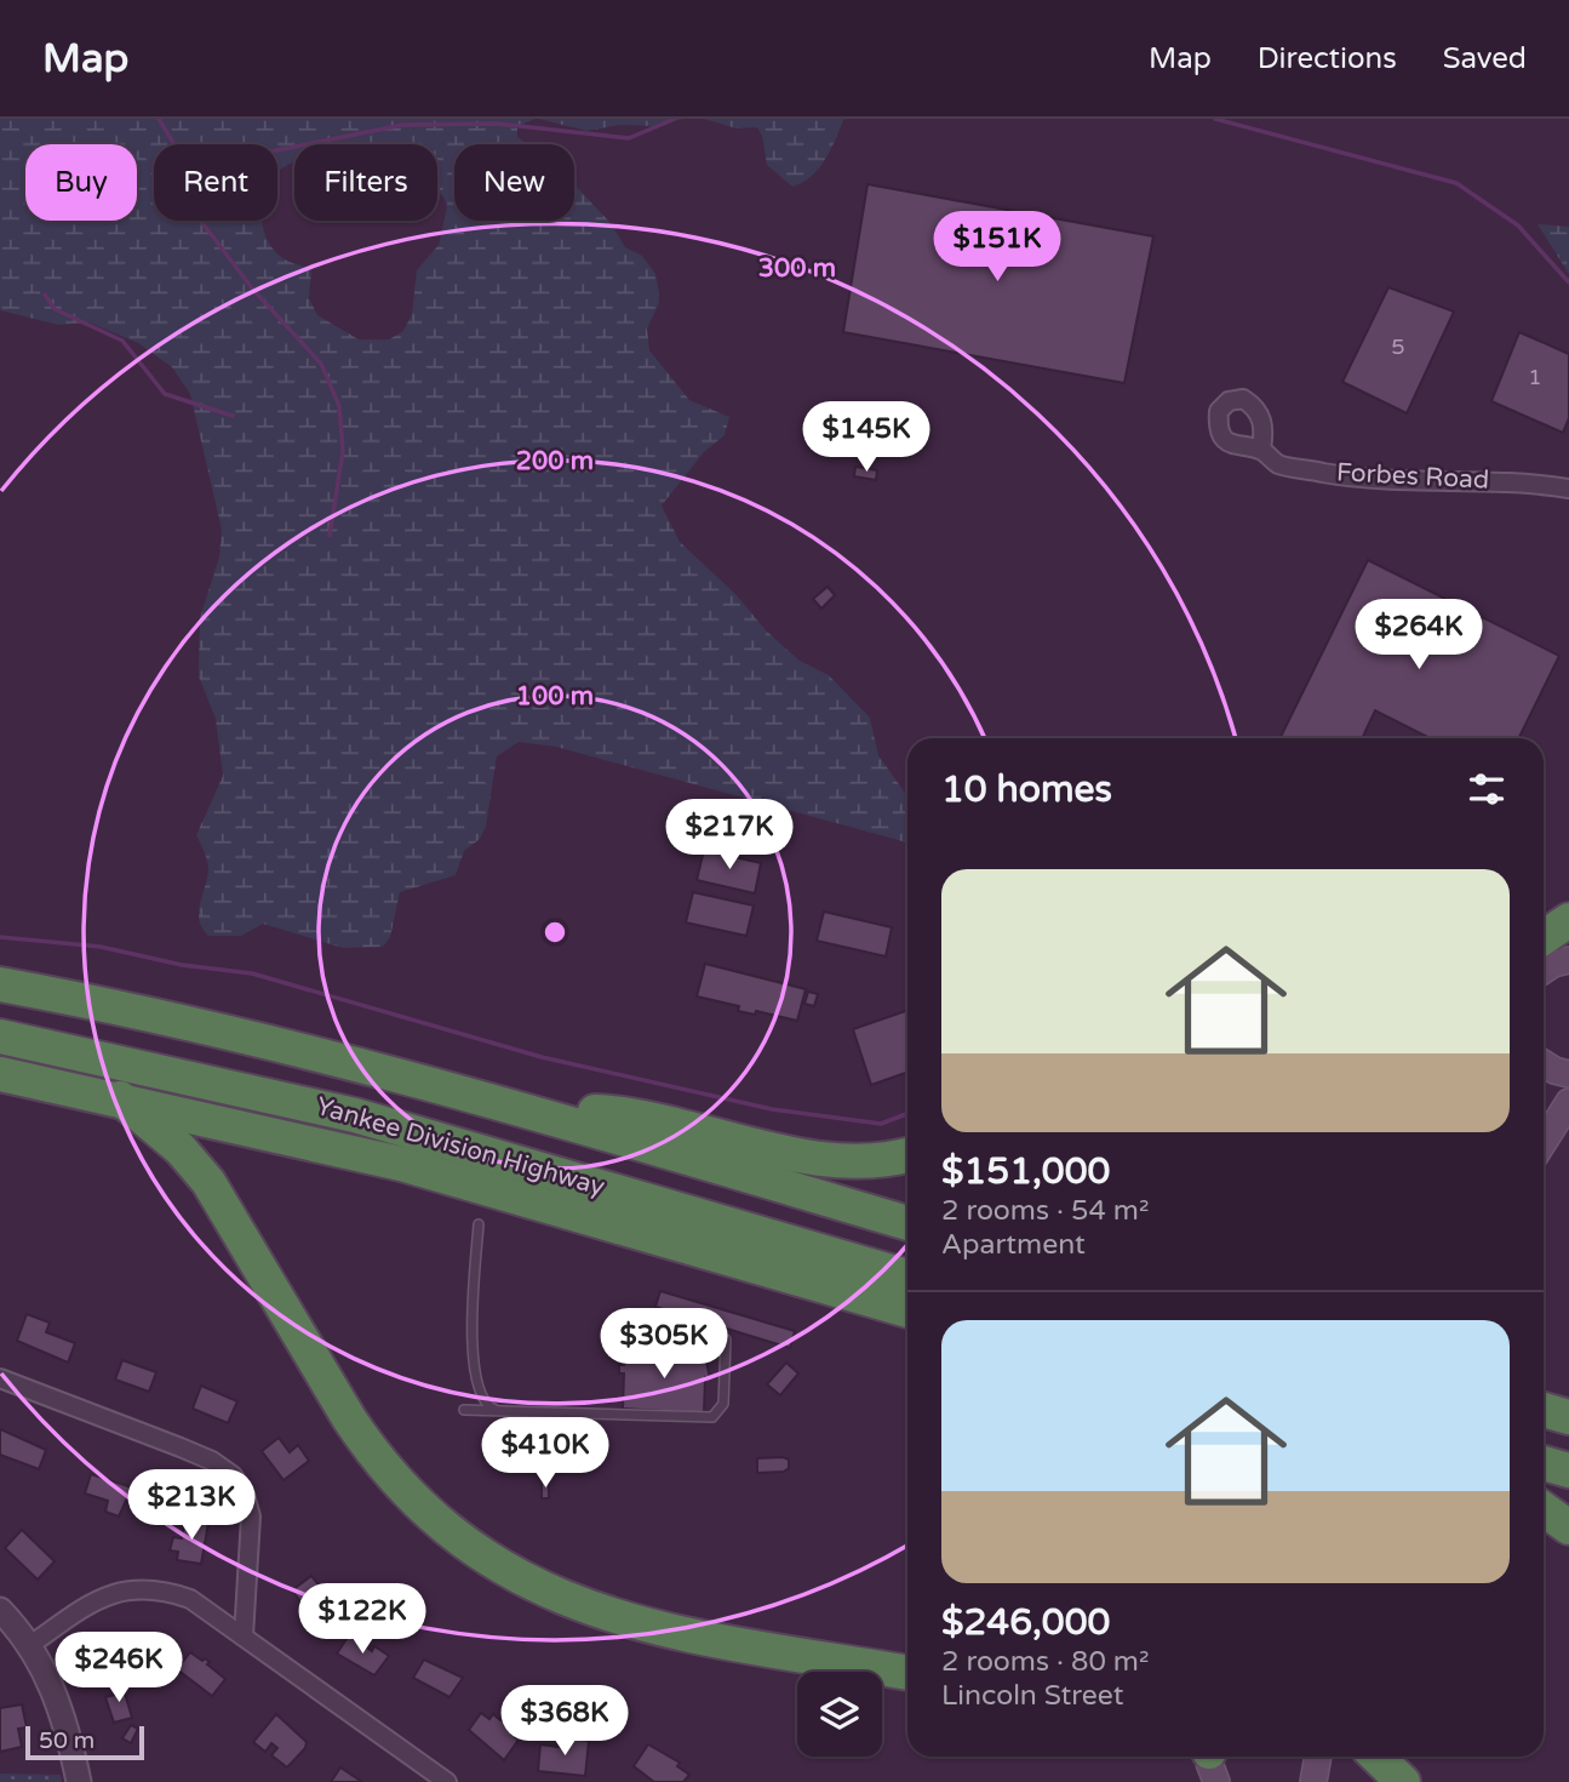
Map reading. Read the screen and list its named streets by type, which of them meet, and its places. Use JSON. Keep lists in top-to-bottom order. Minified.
{"streets":{"highway":["Yankee Division Highway"],"street":["Forbes Road"]},"house_numbers":["5","1"],"scale_bar":"50 m","page":{"header":"Map","nav":["Map","Directions","Saved"],"chip":["Buy","Rent","Filters","New"],"price":["$151K","$145K","$264K","$217K","$305K","$410K","$213K","$122K","$246K","$368K"],"heading":"10 homes","list":[{"name":"$151,000","note":"2 rooms · 54 m² · Apartment"},{"name":"$246,000","note":"2 rooms · 80 m² · Lincoln Street"}],"scale":"50 m"},"rings":["300 m","200 m","100 m"]}
